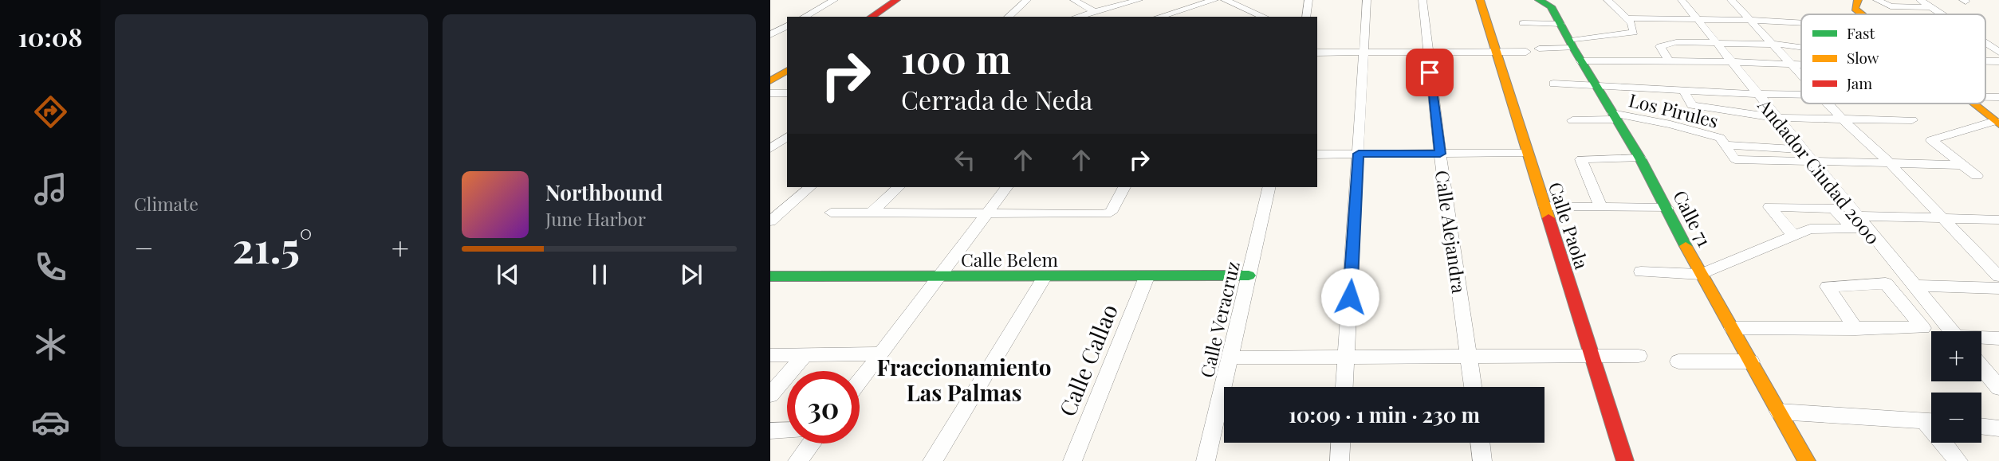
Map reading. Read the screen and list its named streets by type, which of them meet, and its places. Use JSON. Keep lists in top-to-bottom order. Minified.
{"streets":{"street":["Los Pirules","Andador Ciudad 2000","Calle 71","Calle Paola","Calle Alejandra","Calle Belem","Calle Veracruz","Calle Callao"]},"crossings":[["Los Pirules","Andador Ciudad 2000"],["Los Pirules","Calle 71"],["Calle Belem","Calle Veracruz"],["Calle Belem","Calle Callao"]],"districts":["Fraccionamiento Las Palmas"],"legend":["Fast","Slow","Jam"],"page":{"tabs":"10:08","tile":"Climate","turn":["100 m","Cerrada de Neda"],"song":["Northbound","June Harbor"],"heat":["−","21.5°","+"],"map_buttons":["+","−"],"limit":"30","trip":"10:09 · 1 min · 230 m"}}
